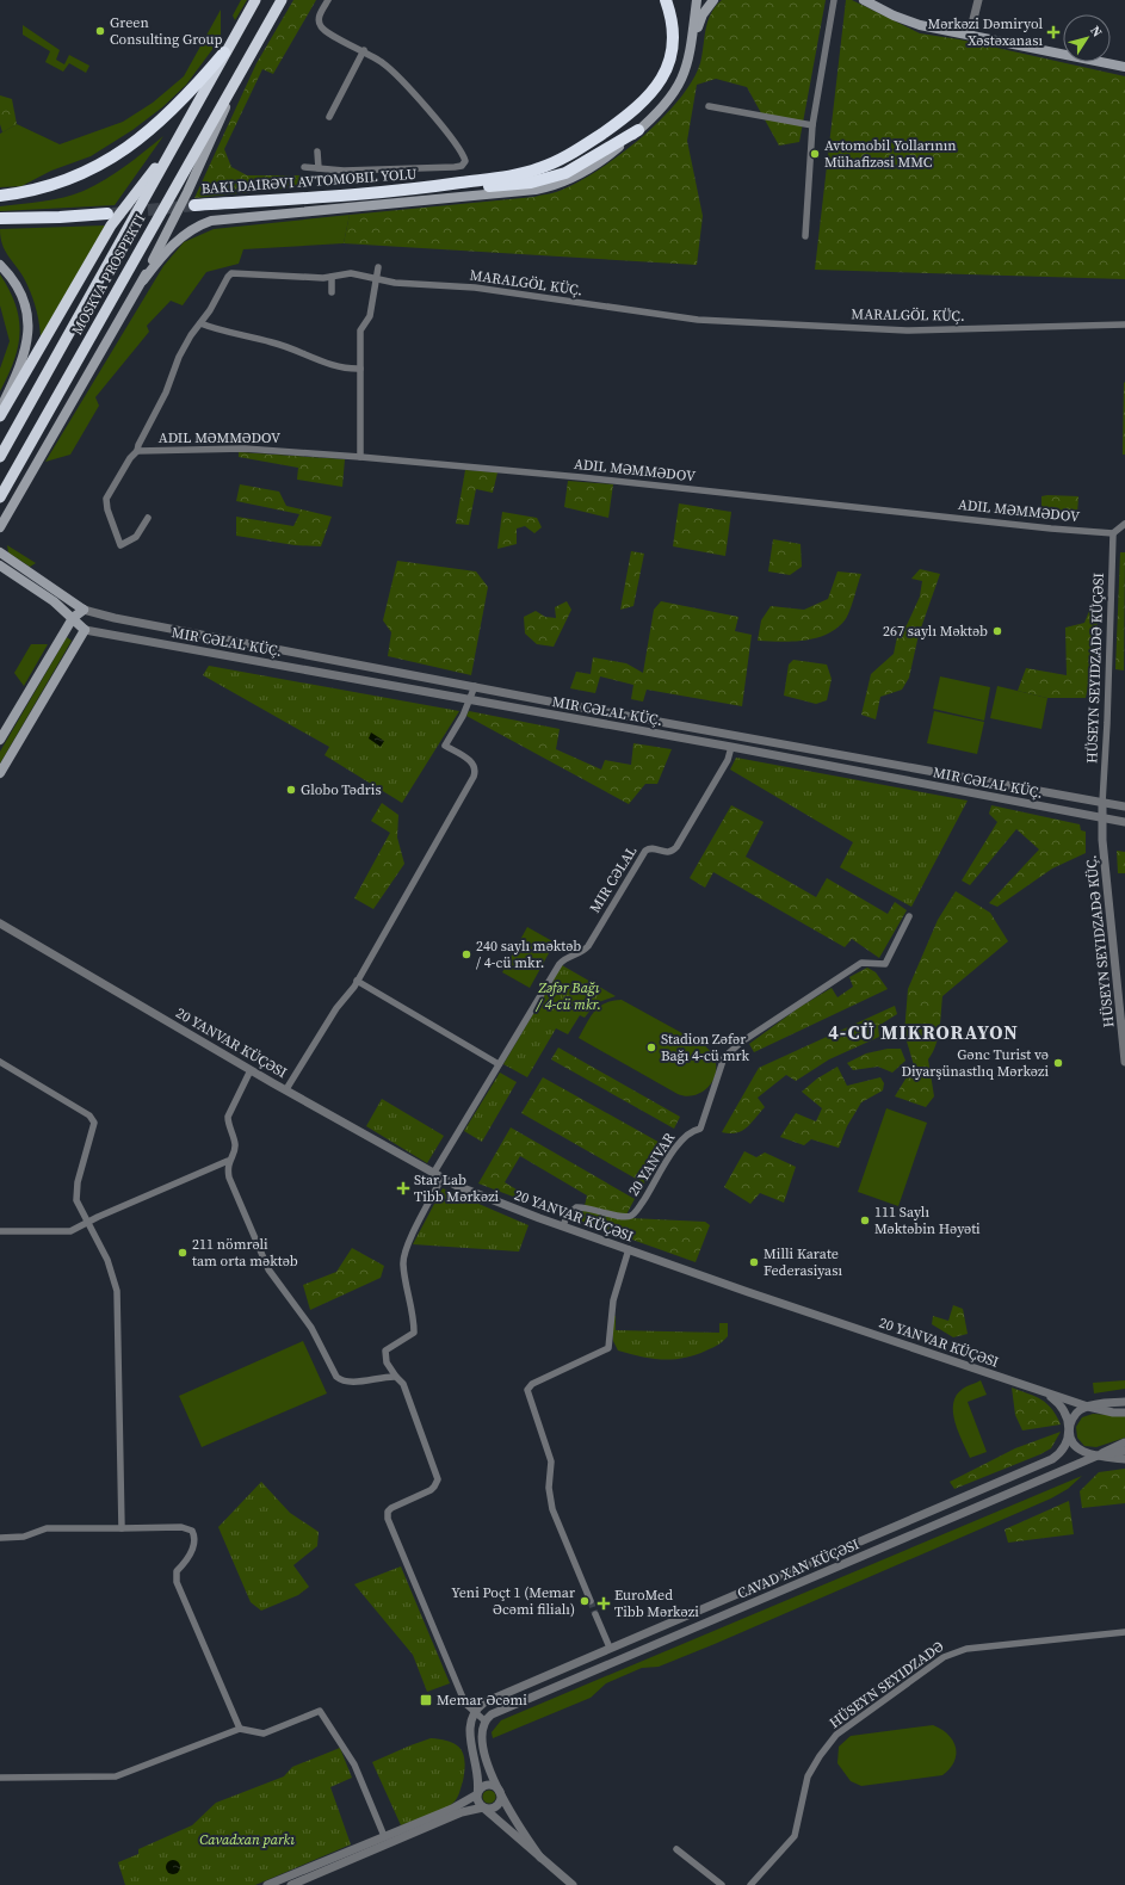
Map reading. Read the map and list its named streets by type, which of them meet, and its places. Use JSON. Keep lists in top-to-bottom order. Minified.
{"streets":{"highway":["MOSKVA PROSPEKTI"],"street":["MARALGÖL KÜÇ.","ADIL MƏMMƏDOV","MIR CƏLAL KÜÇ.","HÜSEYN SEYIDZADƏ KÜÇƏSI","MIR CƏLAL","HÜSEYN SEYIDZADƏ KÜÇ.","20 YANVAR KÜÇƏSI","20 YANVAR","CAVAD XAN KÜÇƏSI","HÜSEYN SEYIDZADƏ"]},"crossings":[["MARALGÖL KÜÇ.","ADIL MƏMMƏDOV"],["ADIL MƏMMƏDOV","HÜSEYN SEYIDZADƏ KÜÇƏSI"],["MIR CƏLAL KÜÇ.","HÜSEYN SEYIDZADƏ KÜÇƏSI"],["MIR CƏLAL KÜÇ.","MIR CƏLAL"],["MIR CƏLAL KÜÇ.","HÜSEYN SEYIDZADƏ KÜÇ."],["HÜSEYN SEYIDZADƏ KÜÇƏSI","HÜSEYN SEYIDZADƏ KÜÇ."],["20 YANVAR KÜÇƏSI","20 YANVAR"],["20 YANVAR KÜÇƏSI","CAVAD XAN KÜÇƏSI"]],"districts":["4-CÜ MIKRORAYON"],"parks":["Zəfər Bağı / 4-cü mkr.","Cavadxan parkı"],"places":{"other":["Green Consulting Group","Avtomobil Yollarının Mühafizəsi MMC","267 saylı Məktəb","Globo Tədris","240 saylı məktəb / 4-cü mkr.","Stadion Zəfər Bağı 4-cü mrk","Gənc Turist və Diyarşünastlıq Mərkəzi","111 Saylı Məktəbin Həyəti","211 nömrəli tam orta məktəb","Milli Karate Federasiyası","Yeni Poçt 1 (Memar Əcəmi filialı)"],"health":["Mərkəzi Dəmiryol Xəstəxanası","Star Lab Tibb Mәrkәzi","EuroMed Tibb Mərkəzi"],"transit":["Memar Əcəmi"]},"north":"top right"}
